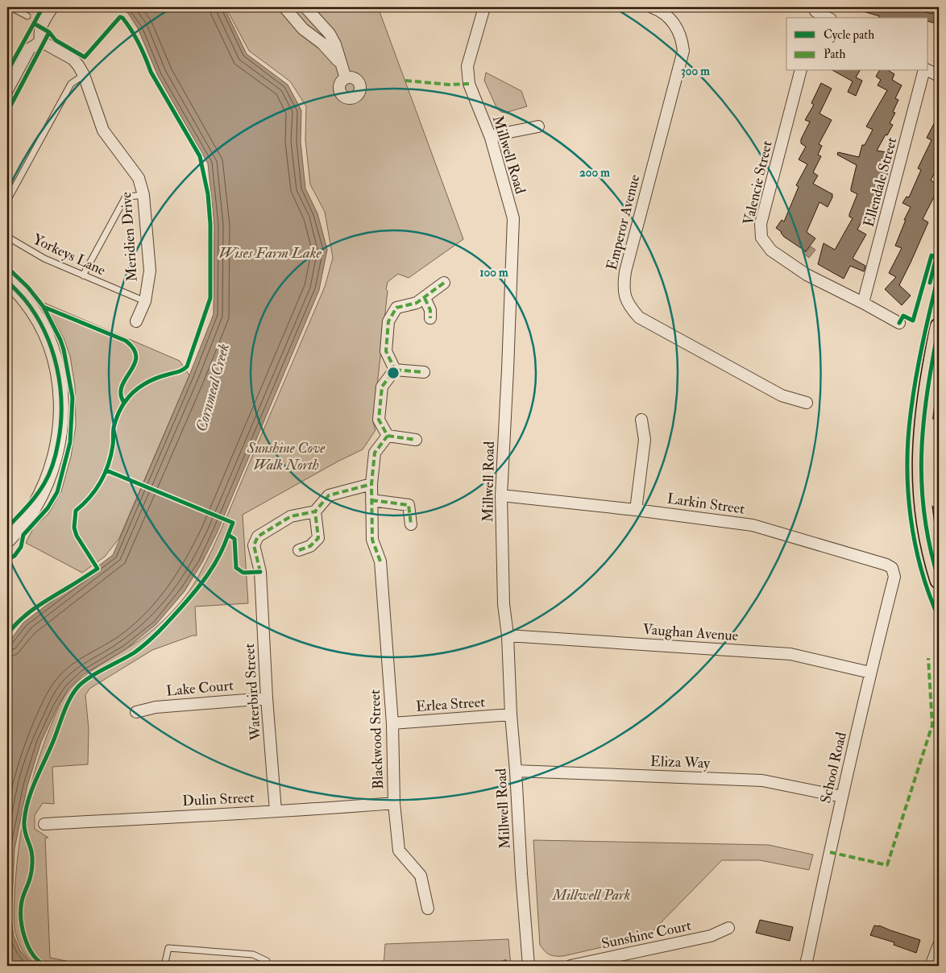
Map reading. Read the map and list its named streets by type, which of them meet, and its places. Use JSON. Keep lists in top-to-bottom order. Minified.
{"streets":{"street":["Millwell Road","Ellendale Street","Valencie Street","Emperor Avenue","Meridien Drive","Larkin Street","Vaughan Avenue","Lake Court","Waterbird Street","Erlea Street","Blackwood Street","Eliza Way","School Road","Dulin Street","Sunshine Court"],"lane":["Yorkeys Lane"]},"crossings":[["Millwell Road","Larkin Street"],["Millwell Road","Vaughan Avenue"],["Millwell Road","Erlea Street"],["Millwell Road","Eliza Way"],["Ellendale Street","Valencie Street"],["Meridien Drive","Yorkeys Lane"],["Larkin Street","School Road"],["Vaughan Avenue","School Road"],["Lake Court","Waterbird Street"],["Waterbird Street","Dulin Street"],["Erlea Street","Blackwood Street"],["Blackwood Street","Dulin Street"],["Eliza Way","School Road"]],"water":["Wises Farm Lake","Cornmeal Creek"],"parks":["Sunshine Cove Walk North","Millwell Park"],"legend":["Cycle path","Path"],"rings":["300 m","200 m","100 m"]}
